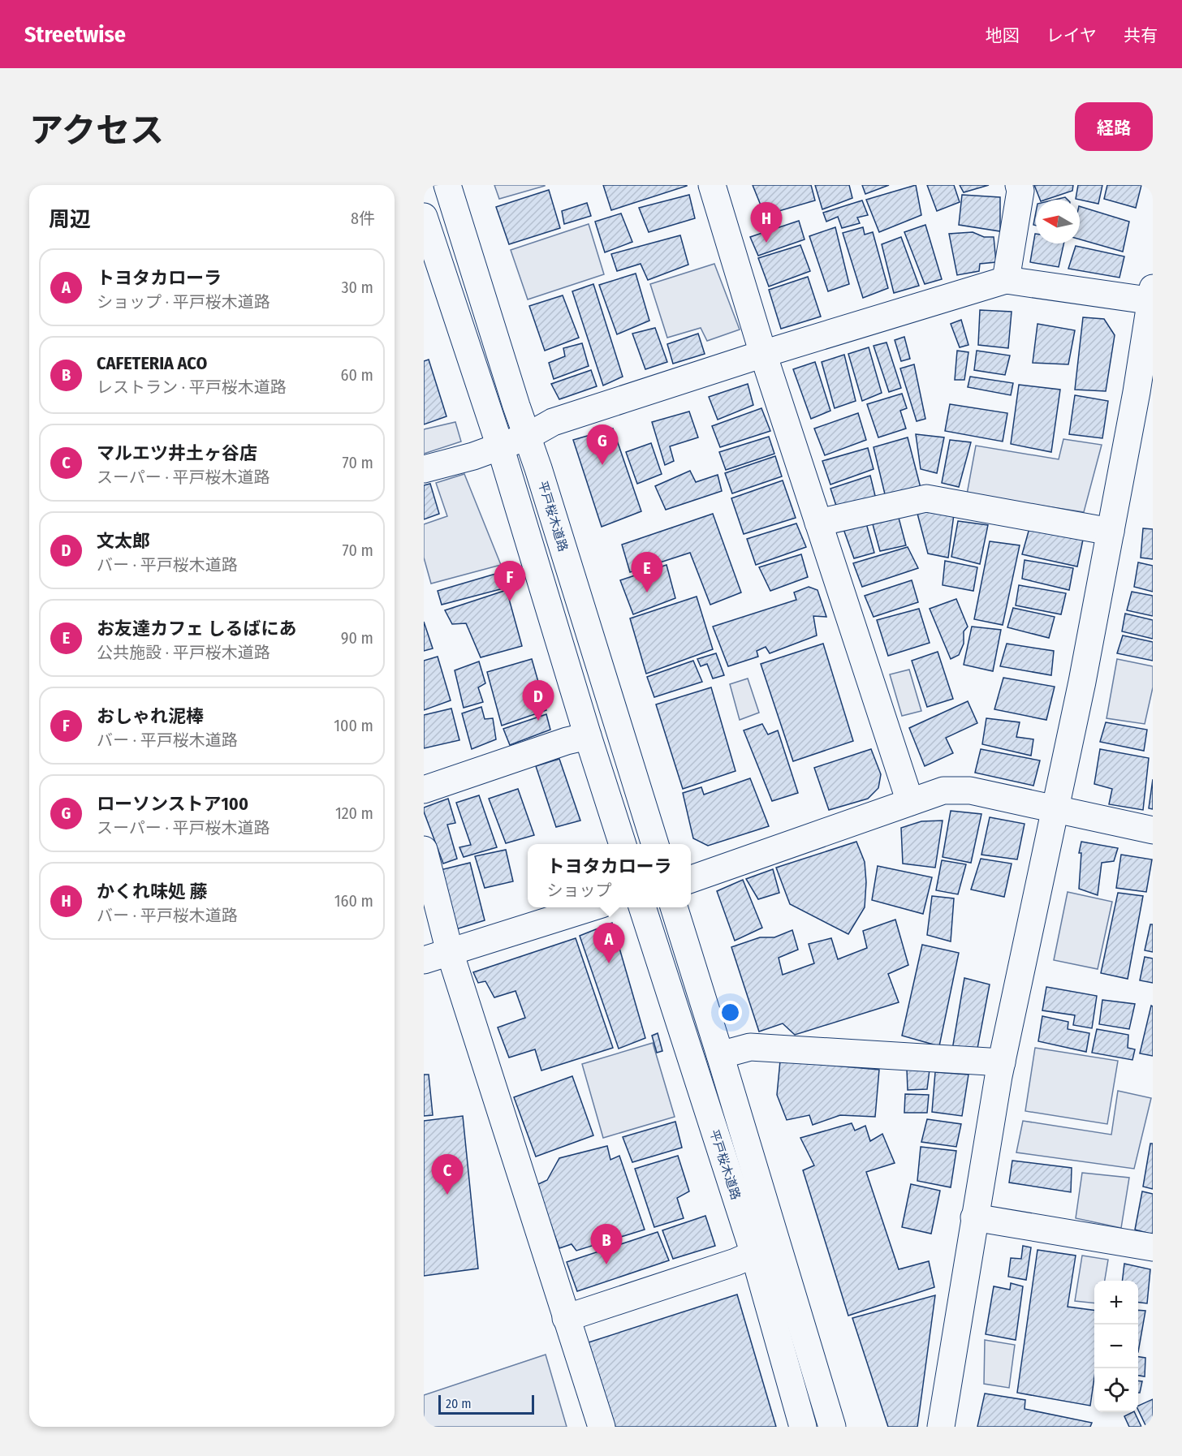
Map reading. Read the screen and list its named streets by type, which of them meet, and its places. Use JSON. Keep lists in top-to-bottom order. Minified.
{"streets":{"street":["平戸桜木道路"]},"scale_bar":"20 m","north":"left","page":{"header":"Streetwise","nav":["地図","レイヤ","共有"],"title":"アクセス","buttons":"経路","heading":["周辺","8件"],"pins":["H","G","E","F","D","A","C","B"],"list":[{"mark":"A","name":"トヨタカローラ","note":"ショップ · 平戸桜木道路","value":"30 m"},{"mark":"B","name":"CAFETERIA ACO","note":"レストラン · 平戸桜木道路","value":"60 m"},{"mark":"C","name":"マルエツ井土ヶ谷店","note":"スーパー · 平戸桜木道路","value":"70 m"},{"mark":"D","name":"文太郎","note":"バー · 平戸桜木道路","value":"70 m"},{"mark":"E","name":"お友達カフェ しるばにあ","note":"公共施設 · 平戸桜木道路","value":"90 m"},{"mark":"F","name":"おしゃれ泥棒","note":"バー · 平戸桜木道路","value":"100 m"},{"mark":"G","name":"ローソンストア100","note":"スーパー · 平戸桜木道路","value":"120 m"},{"mark":"H","name":"かくれ味処 藤","note":"バー · 平戸桜木道路","value":"160 m"}],"popup":["トヨタカローラ","ショップ"],"map_buttons":["+","−"],"scale":"20 m"}}
